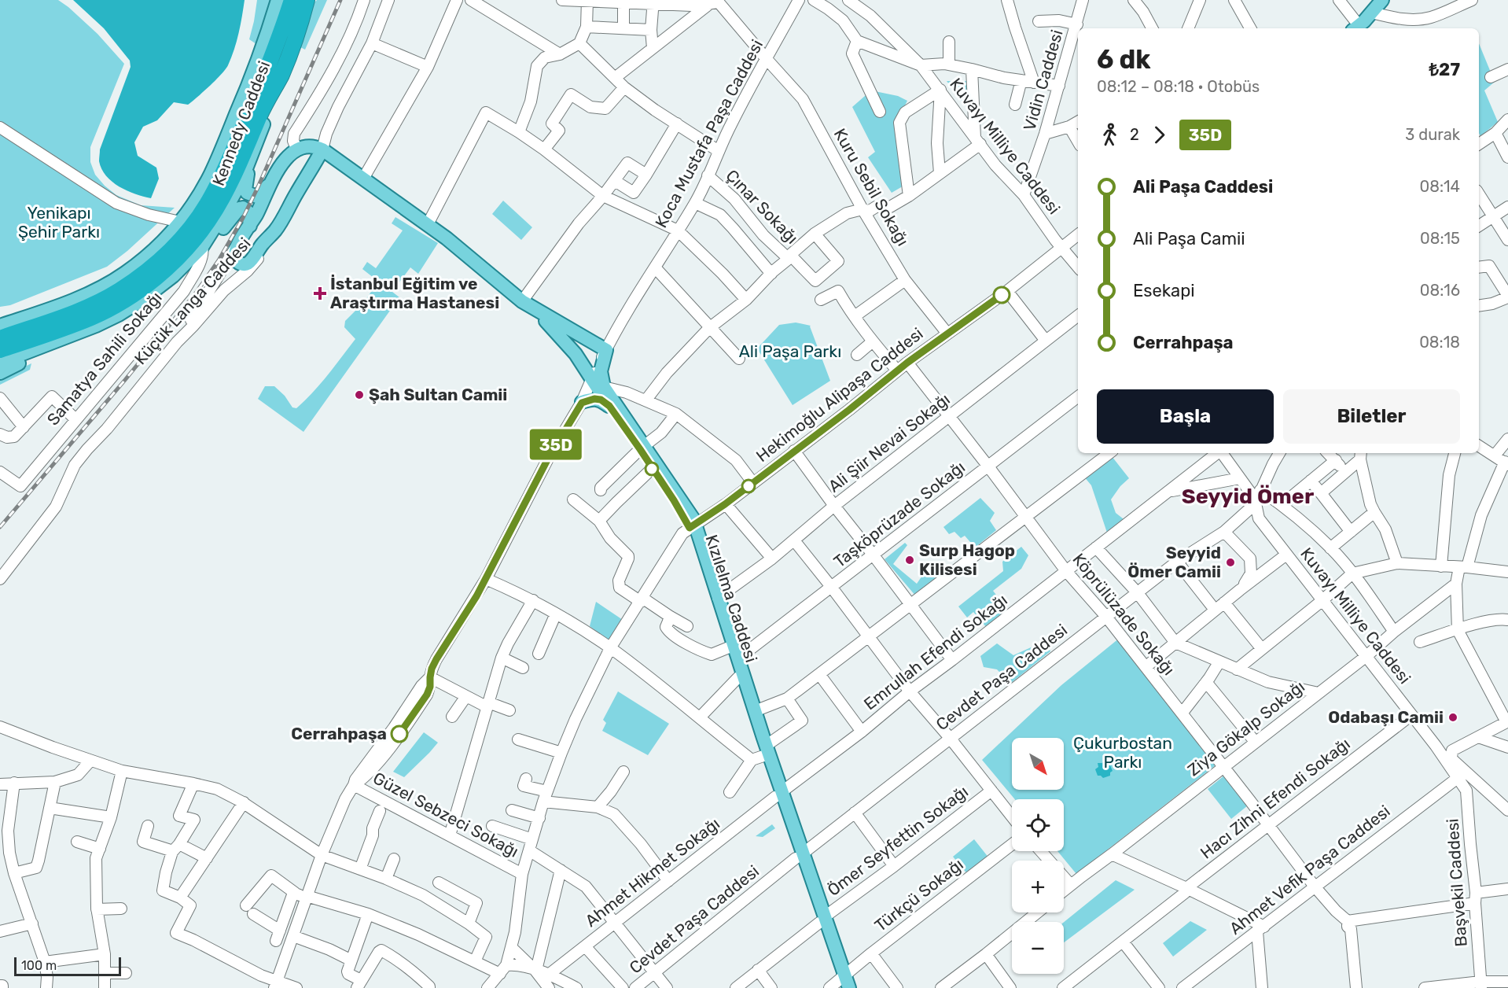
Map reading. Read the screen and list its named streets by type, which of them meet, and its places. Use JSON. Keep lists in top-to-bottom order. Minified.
{"streets":{"highway":["Kennedy Caddesi"],"main road":["Küçük Langa Caddesi","Kızılelma Caddesi"],"street":["Vidin Caddesi","Koca Mustafa Paşa Caddesi","Kuvayı Milliye Caddesi","Kuru Sebil Sokağı","Çınar Sokağı","Samatya Sahili Sokağı","Hekimoğlu Alipaşa Caddesi","Ali Şiir Nevai Sokağı","Taşköprüzade Sokağı","Köprülüzade Sokağı","Emrullah Efendi Sokağı","Cevdet Paşa Caddesi","Ziya Gökalp Sokağı","Hacı Zihni Efendi Sokağı","Güzel Sebzeci Sokağı","Ömer Seyfettin Sokağı","Ahmet Vefik Paşa Caddesi","Ahmet Hikmet Sokağı","Başvekil Caddesi","Türkçü Sokağı"]},"crossings":[["Vidin Caddesi","Kuvayı Milliye Caddesi"],["Kennedy Caddesi","Samatya Sahili Sokağı"],["Koca Mustafa Paşa Caddesi","Kuru Sebil Sokağı"],["Koca Mustafa Paşa Caddesi","Çınar Sokağı"],["Koca Mustafa Paşa Caddesi","Kızılelma Caddesi"],["Koca Mustafa Paşa Caddesi","Güzel Sebzeci Sokağı"],["Kuvayı Milliye Caddesi","Çınar Sokağı"],["Kuvayı Milliye Caddesi","Hekimoğlu Alipaşa Caddesi"],["Kuvayı Milliye Caddesi","Cevdet Paşa Caddesi"],["Kuvayı Milliye Caddesi","Ziya Gökalp Sokağı"],["Kuvayı Milliye Caddesi","Hacı Zihni Efendi Sokağı"],["Kuru Sebil Sokağı","Çınar Sokağı"],["Kuru Sebil Sokağı","Hekimoğlu Alipaşa Caddesi"],["Hekimoğlu Alipaşa Caddesi","Kızılelma Caddesi"],["Hekimoğlu Alipaşa Caddesi","Köprülüzade Sokağı"],["Hekimoğlu Alipaşa Caddesi","Güzel Sebzeci Sokağı"],["Ali Şiir Nevai Sokağı","Kızılelma Caddesi"],["Ali Şiir Nevai Sokağı","Köprülüzade Sokağı"],["Taşköprüzade Sokağı","Kızılelma Caddesi"],["Taşköprüzade Sokağı","Köprülüzade Sokağı"],["Kızılelma Caddesi","Emrullah Efendi Sokağı"],["Kızılelma Caddesi","Cevdet Paşa Caddesi"],["Kızılelma Caddesi","Ömer Seyfettin Sokağı"],["Kızılelma Caddesi","Ahmet Hikmet Sokağı"],["Kızılelma Caddesi","Türkçü Sokağı"],["Köprülüzade Sokağı","Emrullah Efendi Sokağı"],["Köprülüzade Sokağı","Cevdet Paşa Caddesi"],["Köprülüzade Sokağı","Ziya Gökalp Sokağı"],["Köprülüzade Sokağı","Hacı Zihni Efendi Sokağı"],["Köprülüzade Sokağı","Ahmet Vefik Paşa Caddesi"],["Emrullah Efendi Sokağı","Ahmet Hikmet Sokağı"],["Ahmet Vefik Paşa Caddesi","Başvekil Caddesi"]],"districts":["Seyyid Ömer"],"parks":["Yenikapı Şehir Parkı","Ali Paşa Parkı","Çukurbostan Parkı"],"places":{"health":["İstanbul Eğitim ve Araştırma Hastanesi"],"other":["Şah Sultan Camii","Surp Hagop Kilisesi","Seyyid Ömer Camii","Odabaşı Camii","Cerrahpaşa"]},"lines":["bus line 35D"],"scale_bar":"100 m","north":"bottom right","page":{"on_map":"35D","heading":["6 dk","08:12 – 08:18 · Otobüs","₺27"],"legs":["2","35D","3 durak"],"list":[{"name":"Ali Paşa Caddesi","value":"08:14"},{"name":"Ali Paşa Camii","value":"08:15"},{"name":"Esekapi","value":"08:16"},{"name":"Cerrahpaşa","value":"08:18"}],"buttons":["Başla","Biletler"],"map_buttons":["+","−"],"scale":"100 m"}}
